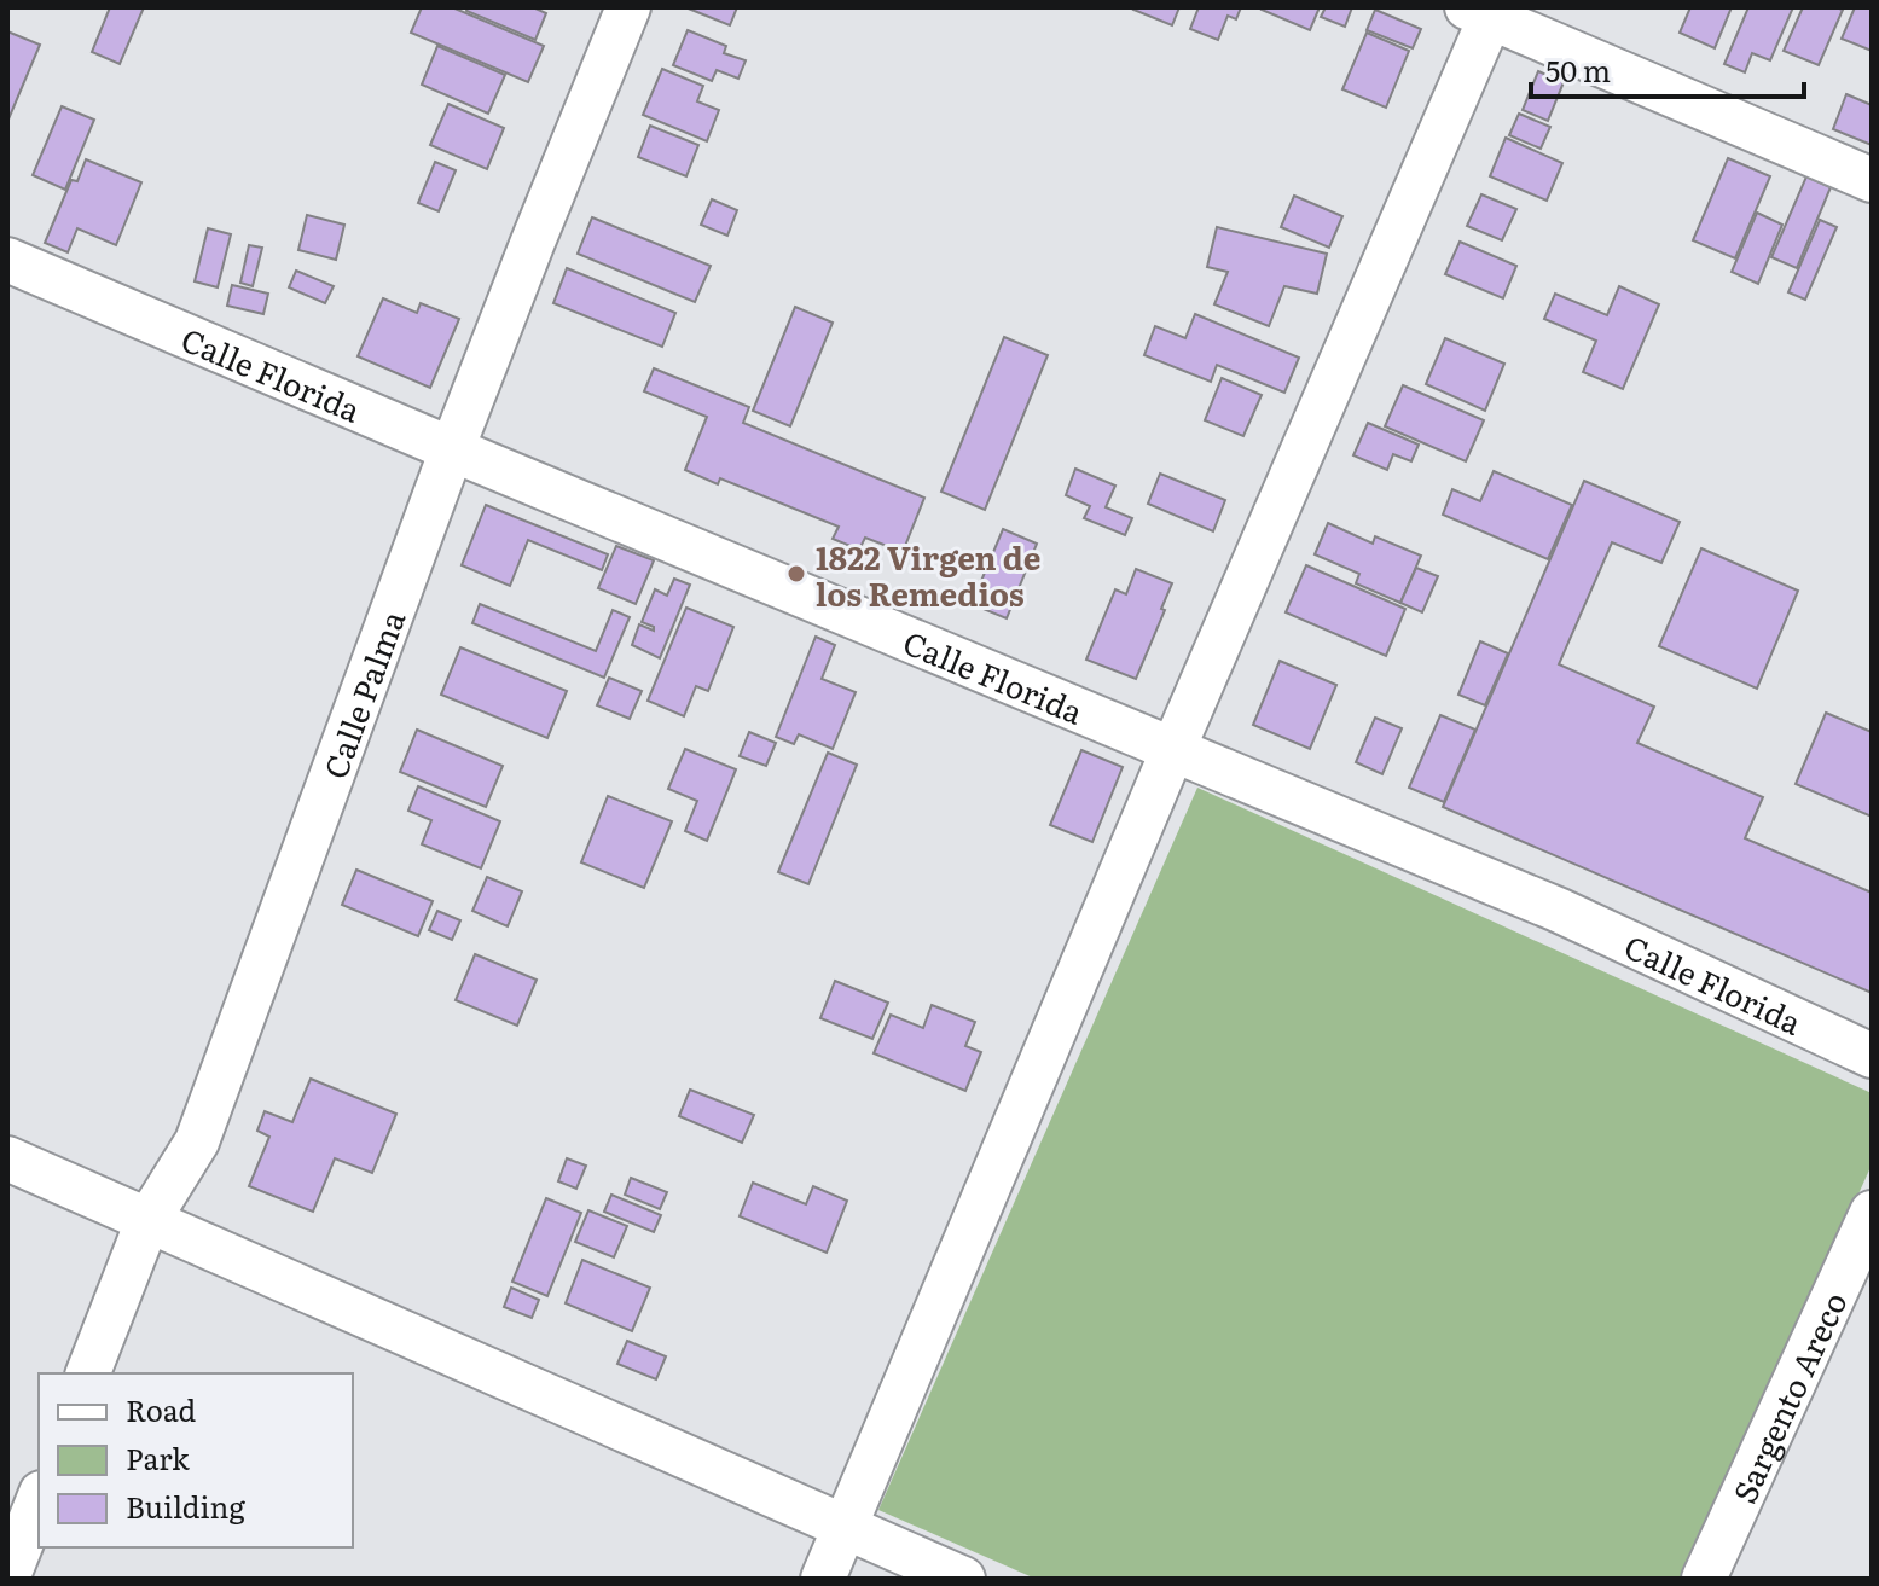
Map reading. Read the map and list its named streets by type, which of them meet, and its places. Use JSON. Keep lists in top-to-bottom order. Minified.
{"streets":{"street":["Calle Florida","Calle Palma","Sargento Areco"]},"crossings":[["Calle Florida","Calle Palma"]],"places":["1822 Virgen de los Remedios"],"legend":["Road","Park","Building"],"scale_bar":"50 m"}
